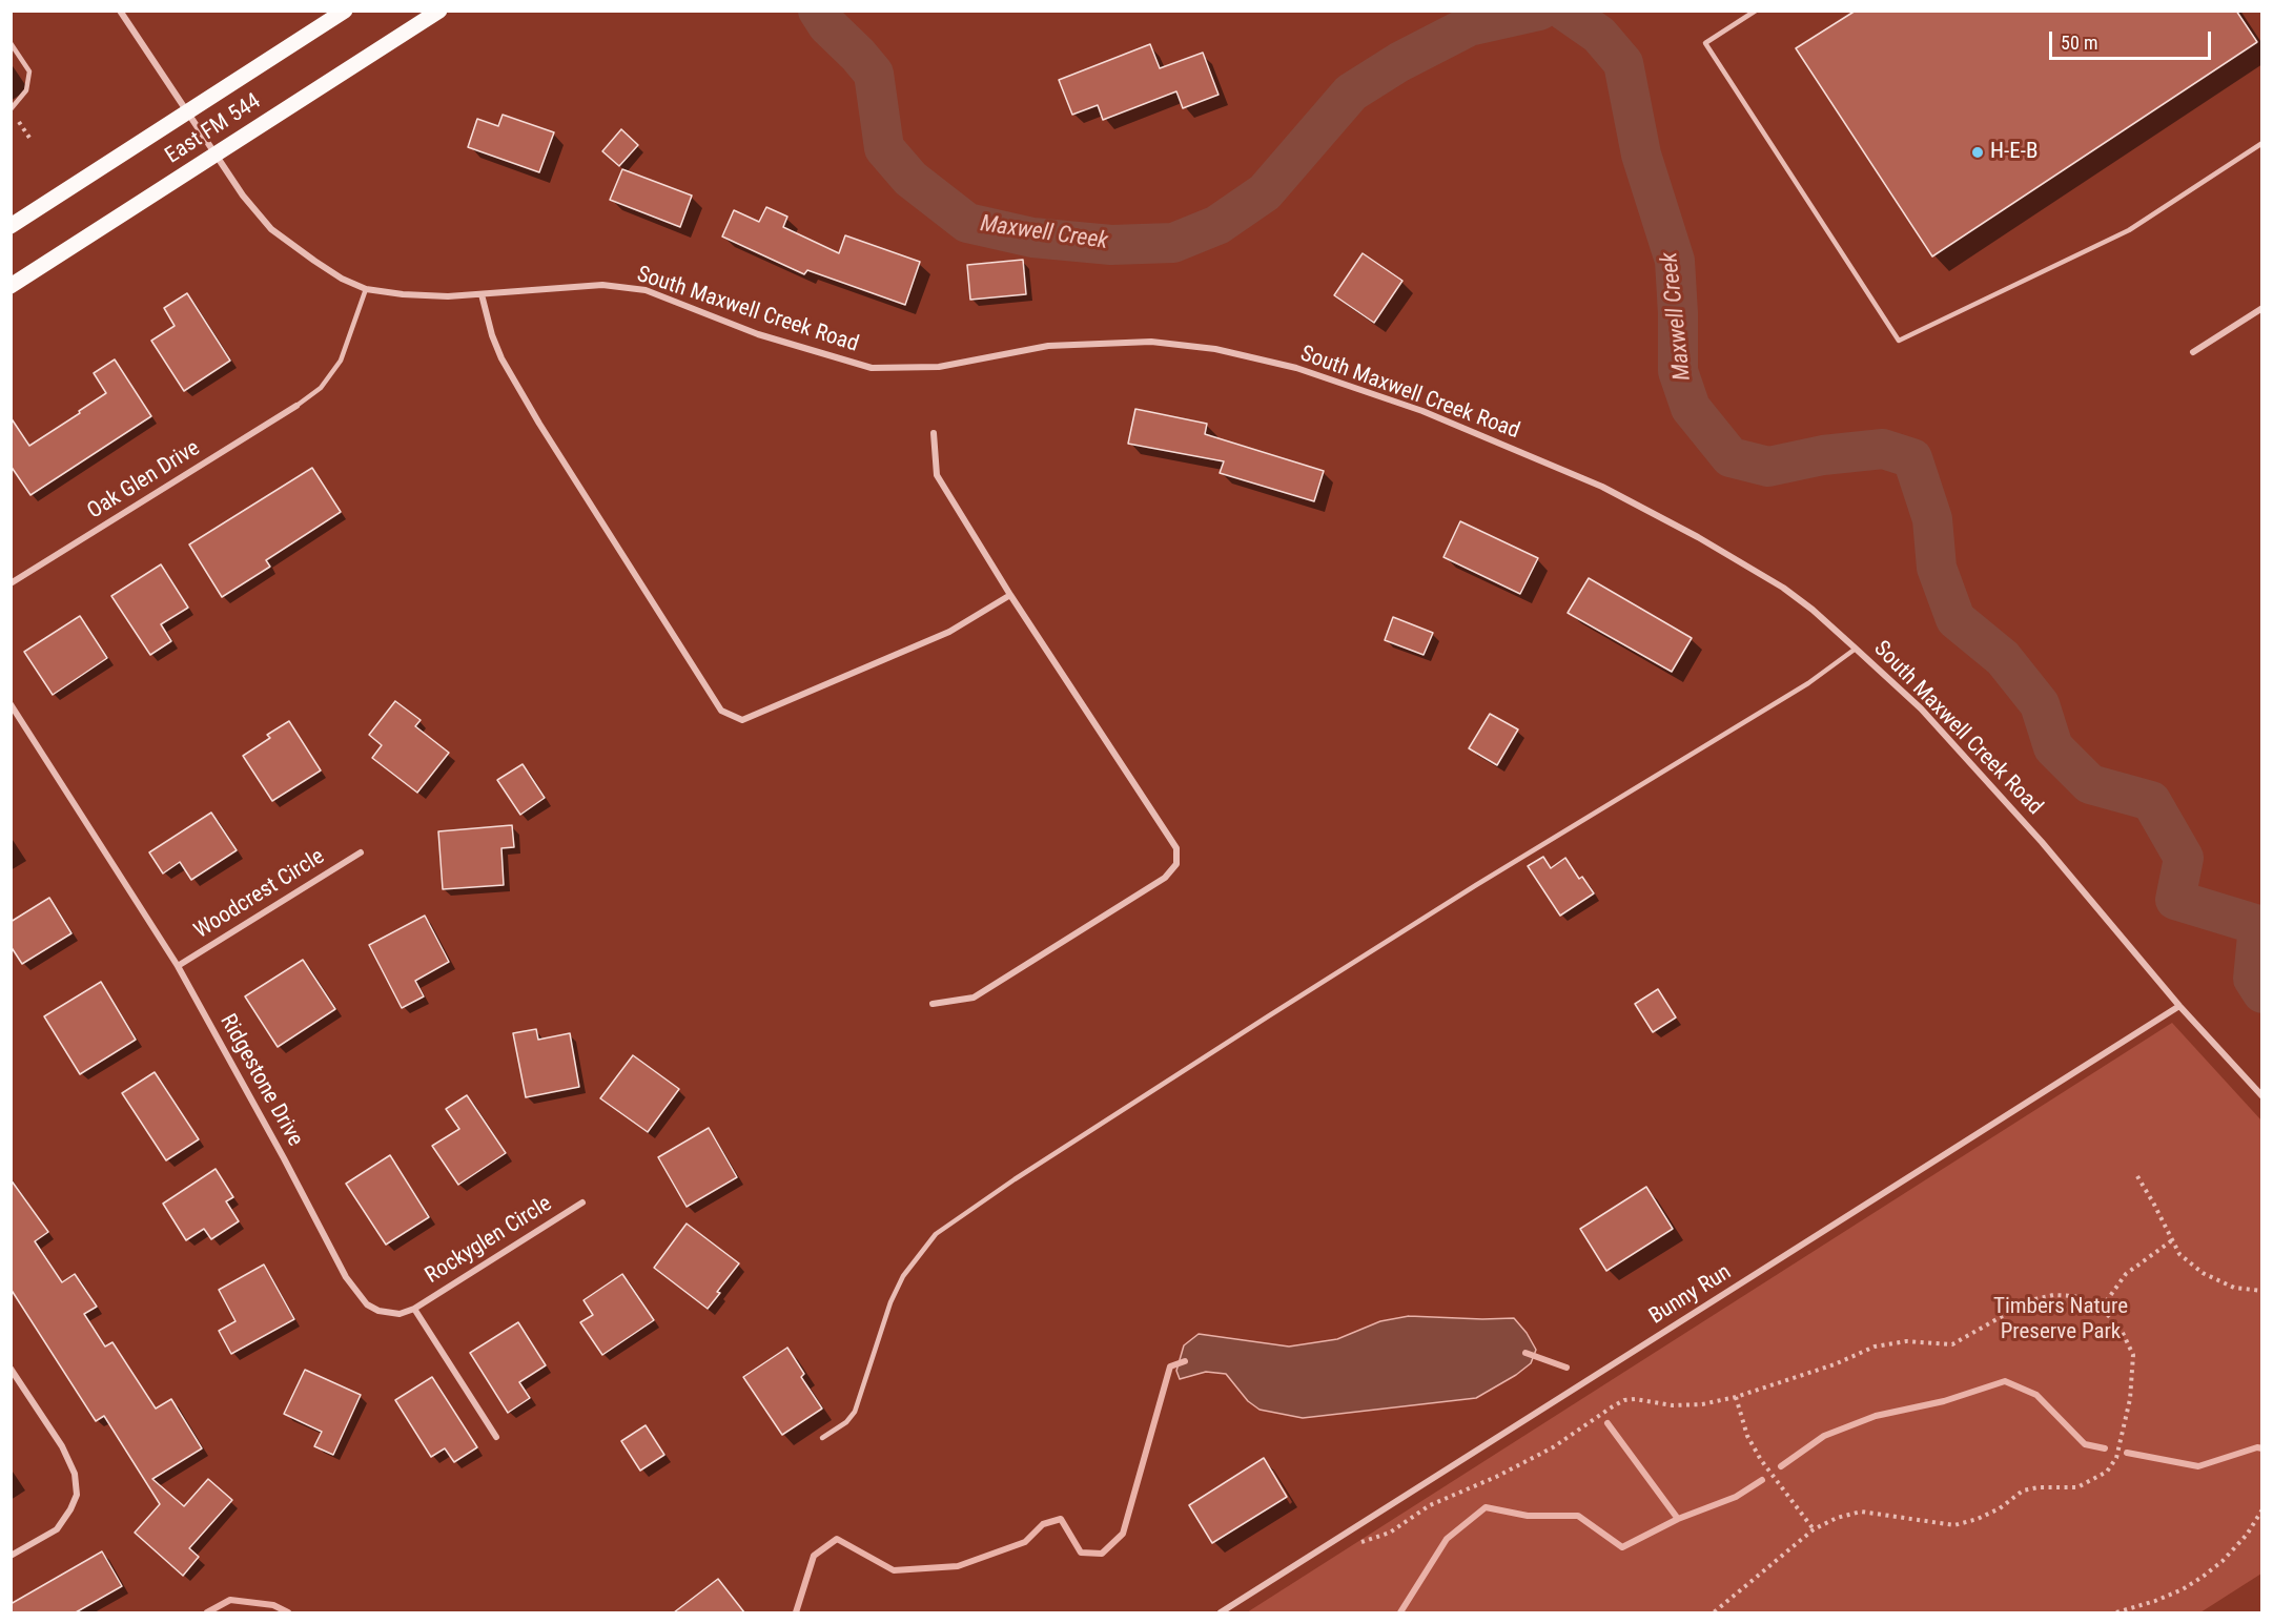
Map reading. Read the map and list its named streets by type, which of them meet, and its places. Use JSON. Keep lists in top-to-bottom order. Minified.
{"streets":{"main road":["East FM 544"],"street":["South Maxwell Creek Road","Oak Glen Drive","Woodcrest Circle","Ridgestone Drive","Rockyglen Circle","Bunny Run"]},"crossings":[["East FM 544","South Maxwell Creek Road"],["South Maxwell Creek Road","Bunny Run"],["Woodcrest Circle","Ridgestone Drive"],["Ridgestone Drive","Rockyglen Circle"]],"water":["Maxwell Creek"],"parks":["Timbers Nature Preserve Park"],"places":["H-E-B"],"scale_bar":"50 m"}
